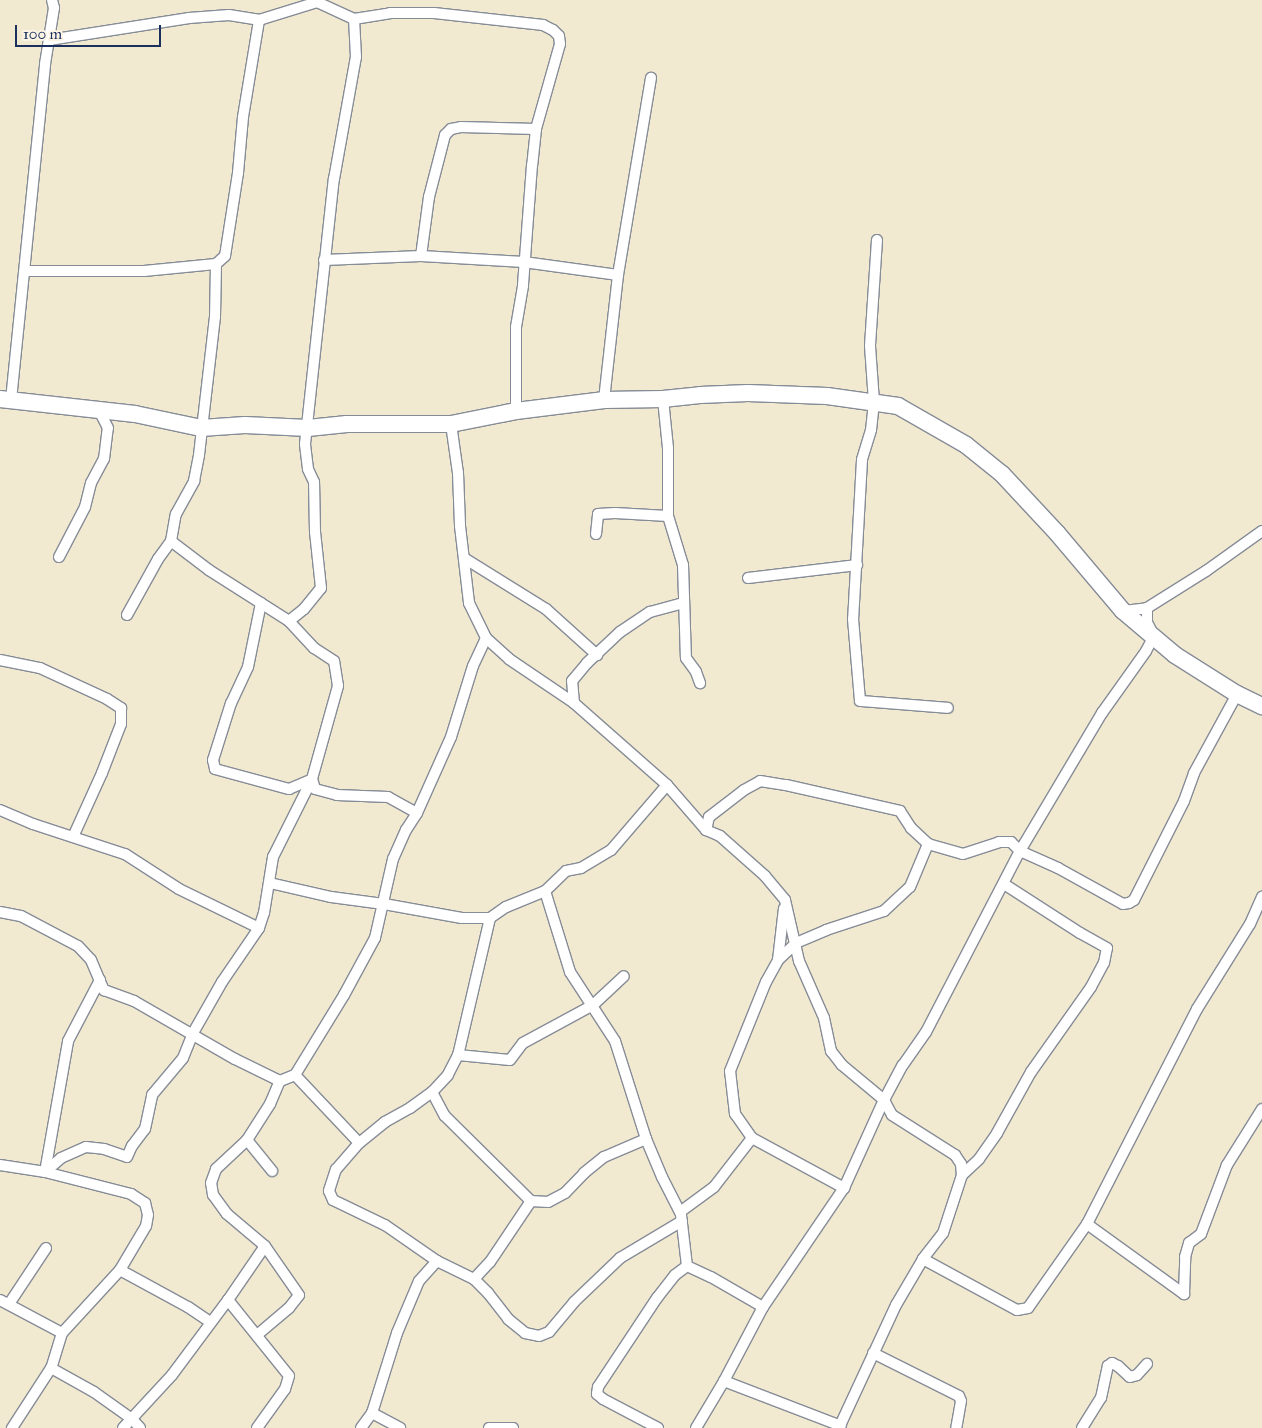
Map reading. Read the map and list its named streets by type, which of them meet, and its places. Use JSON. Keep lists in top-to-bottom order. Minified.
{"scale_bar":"100 m"}
